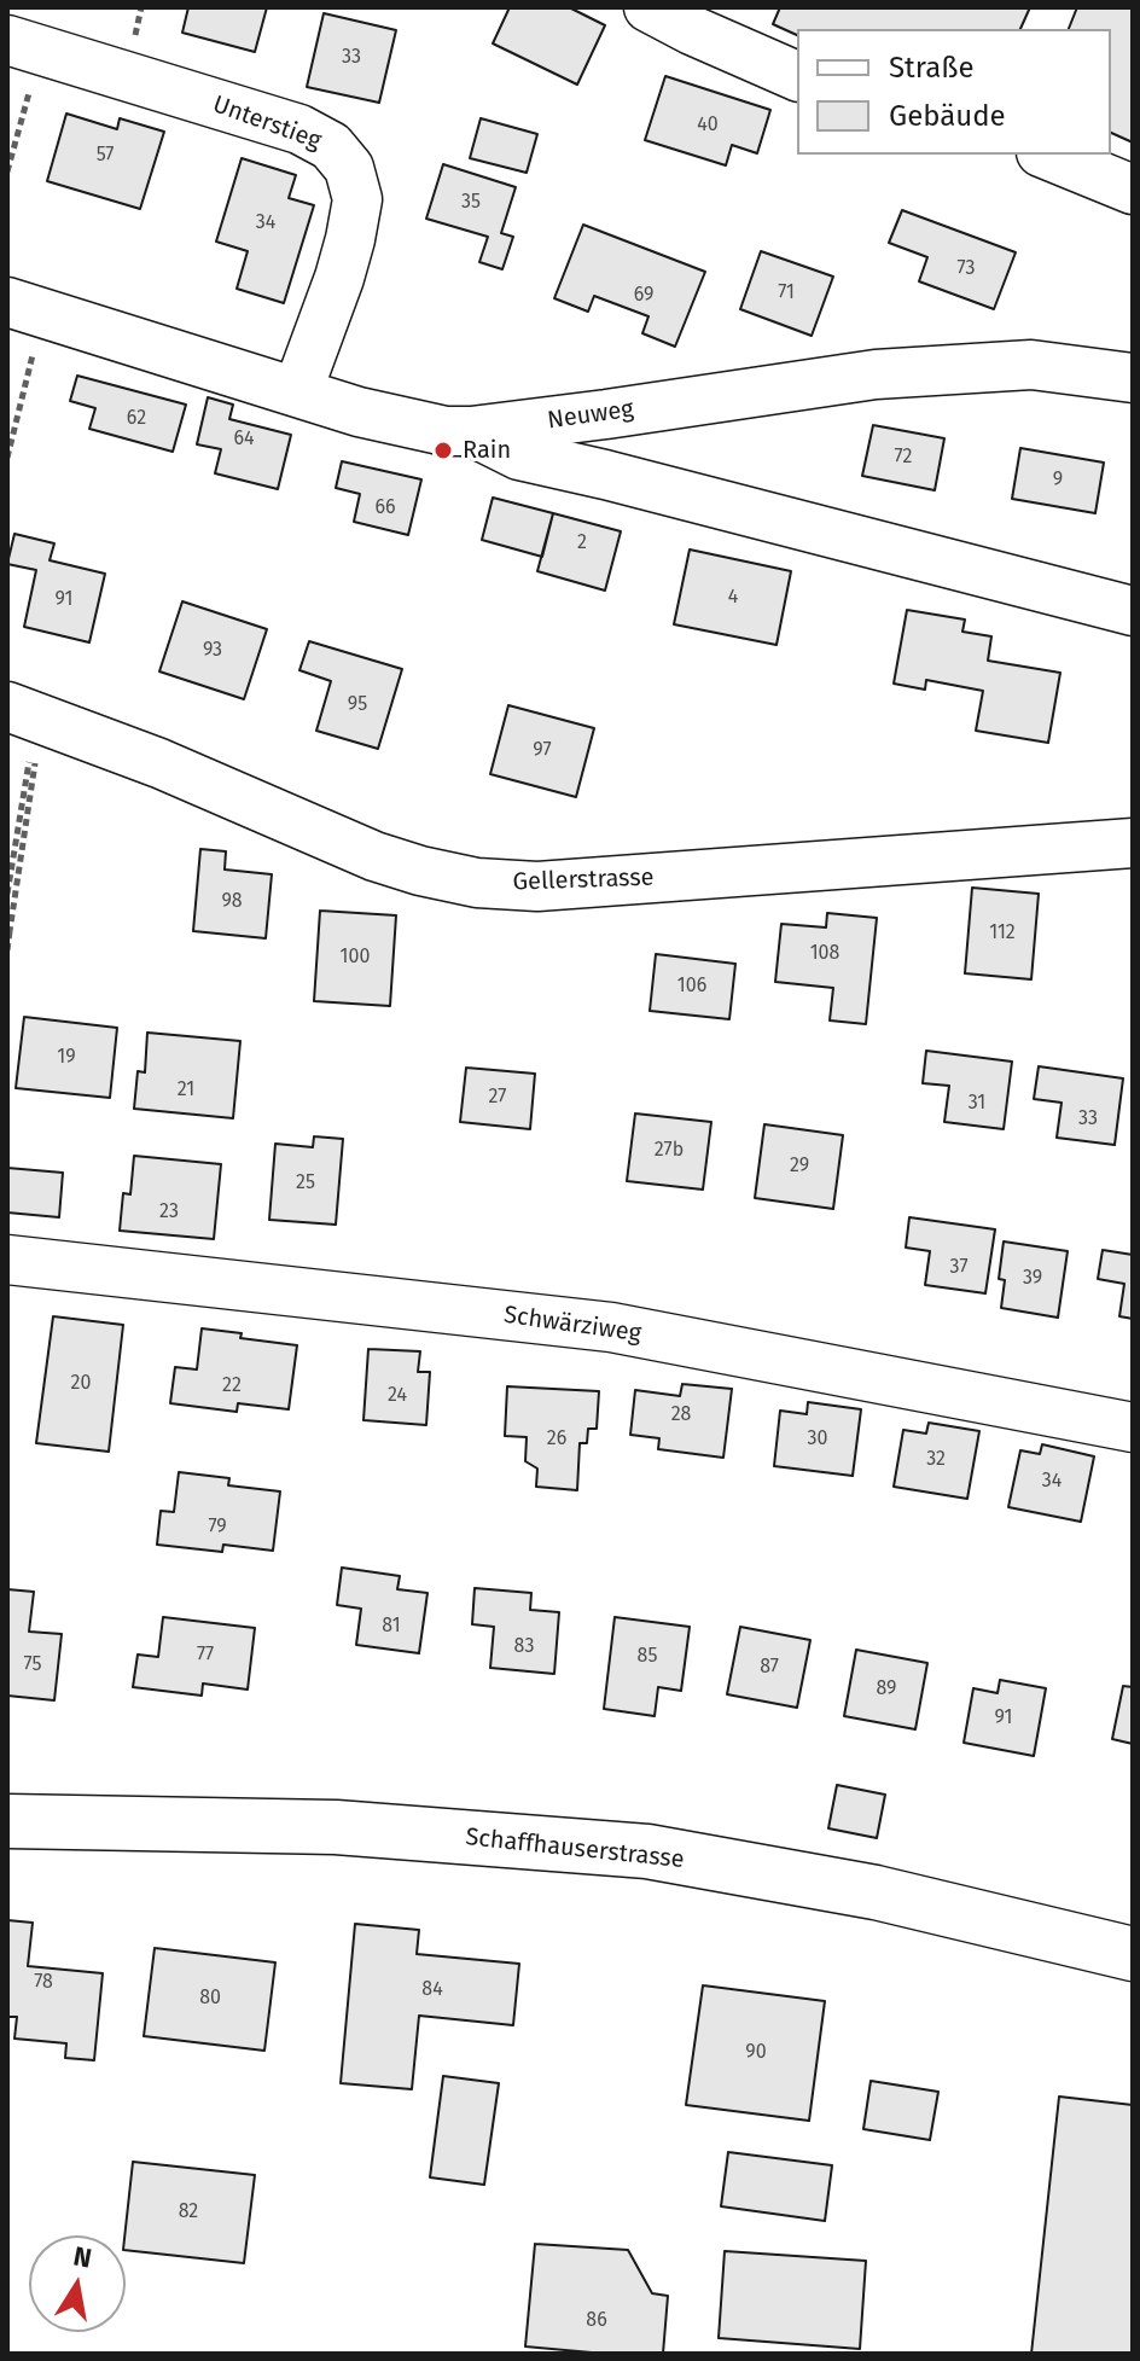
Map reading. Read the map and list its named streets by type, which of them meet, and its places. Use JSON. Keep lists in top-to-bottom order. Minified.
{"streets":{"main road":["Schaffhauserstrasse"],"street":["Unterstieg","Neuweg","Gellerstrasse","Schwärziweg"]},"crossings":[["Unterstieg","Neuweg"]],"places":["Rain"],"house_numbers":["33","40","57","35","34","73","71","69","62","64","72","9","66","2","4","91","93","95","97","98","112","108","100","106","19","21","27","31","33","27b","29","25","23","37","39","20","22","24","28","26","30","32","34","79","81","83","77","85","75","87","89","91","78","84","80","90","82","86"],"legend":["Straße","Gebäude"],"north":"top"}
